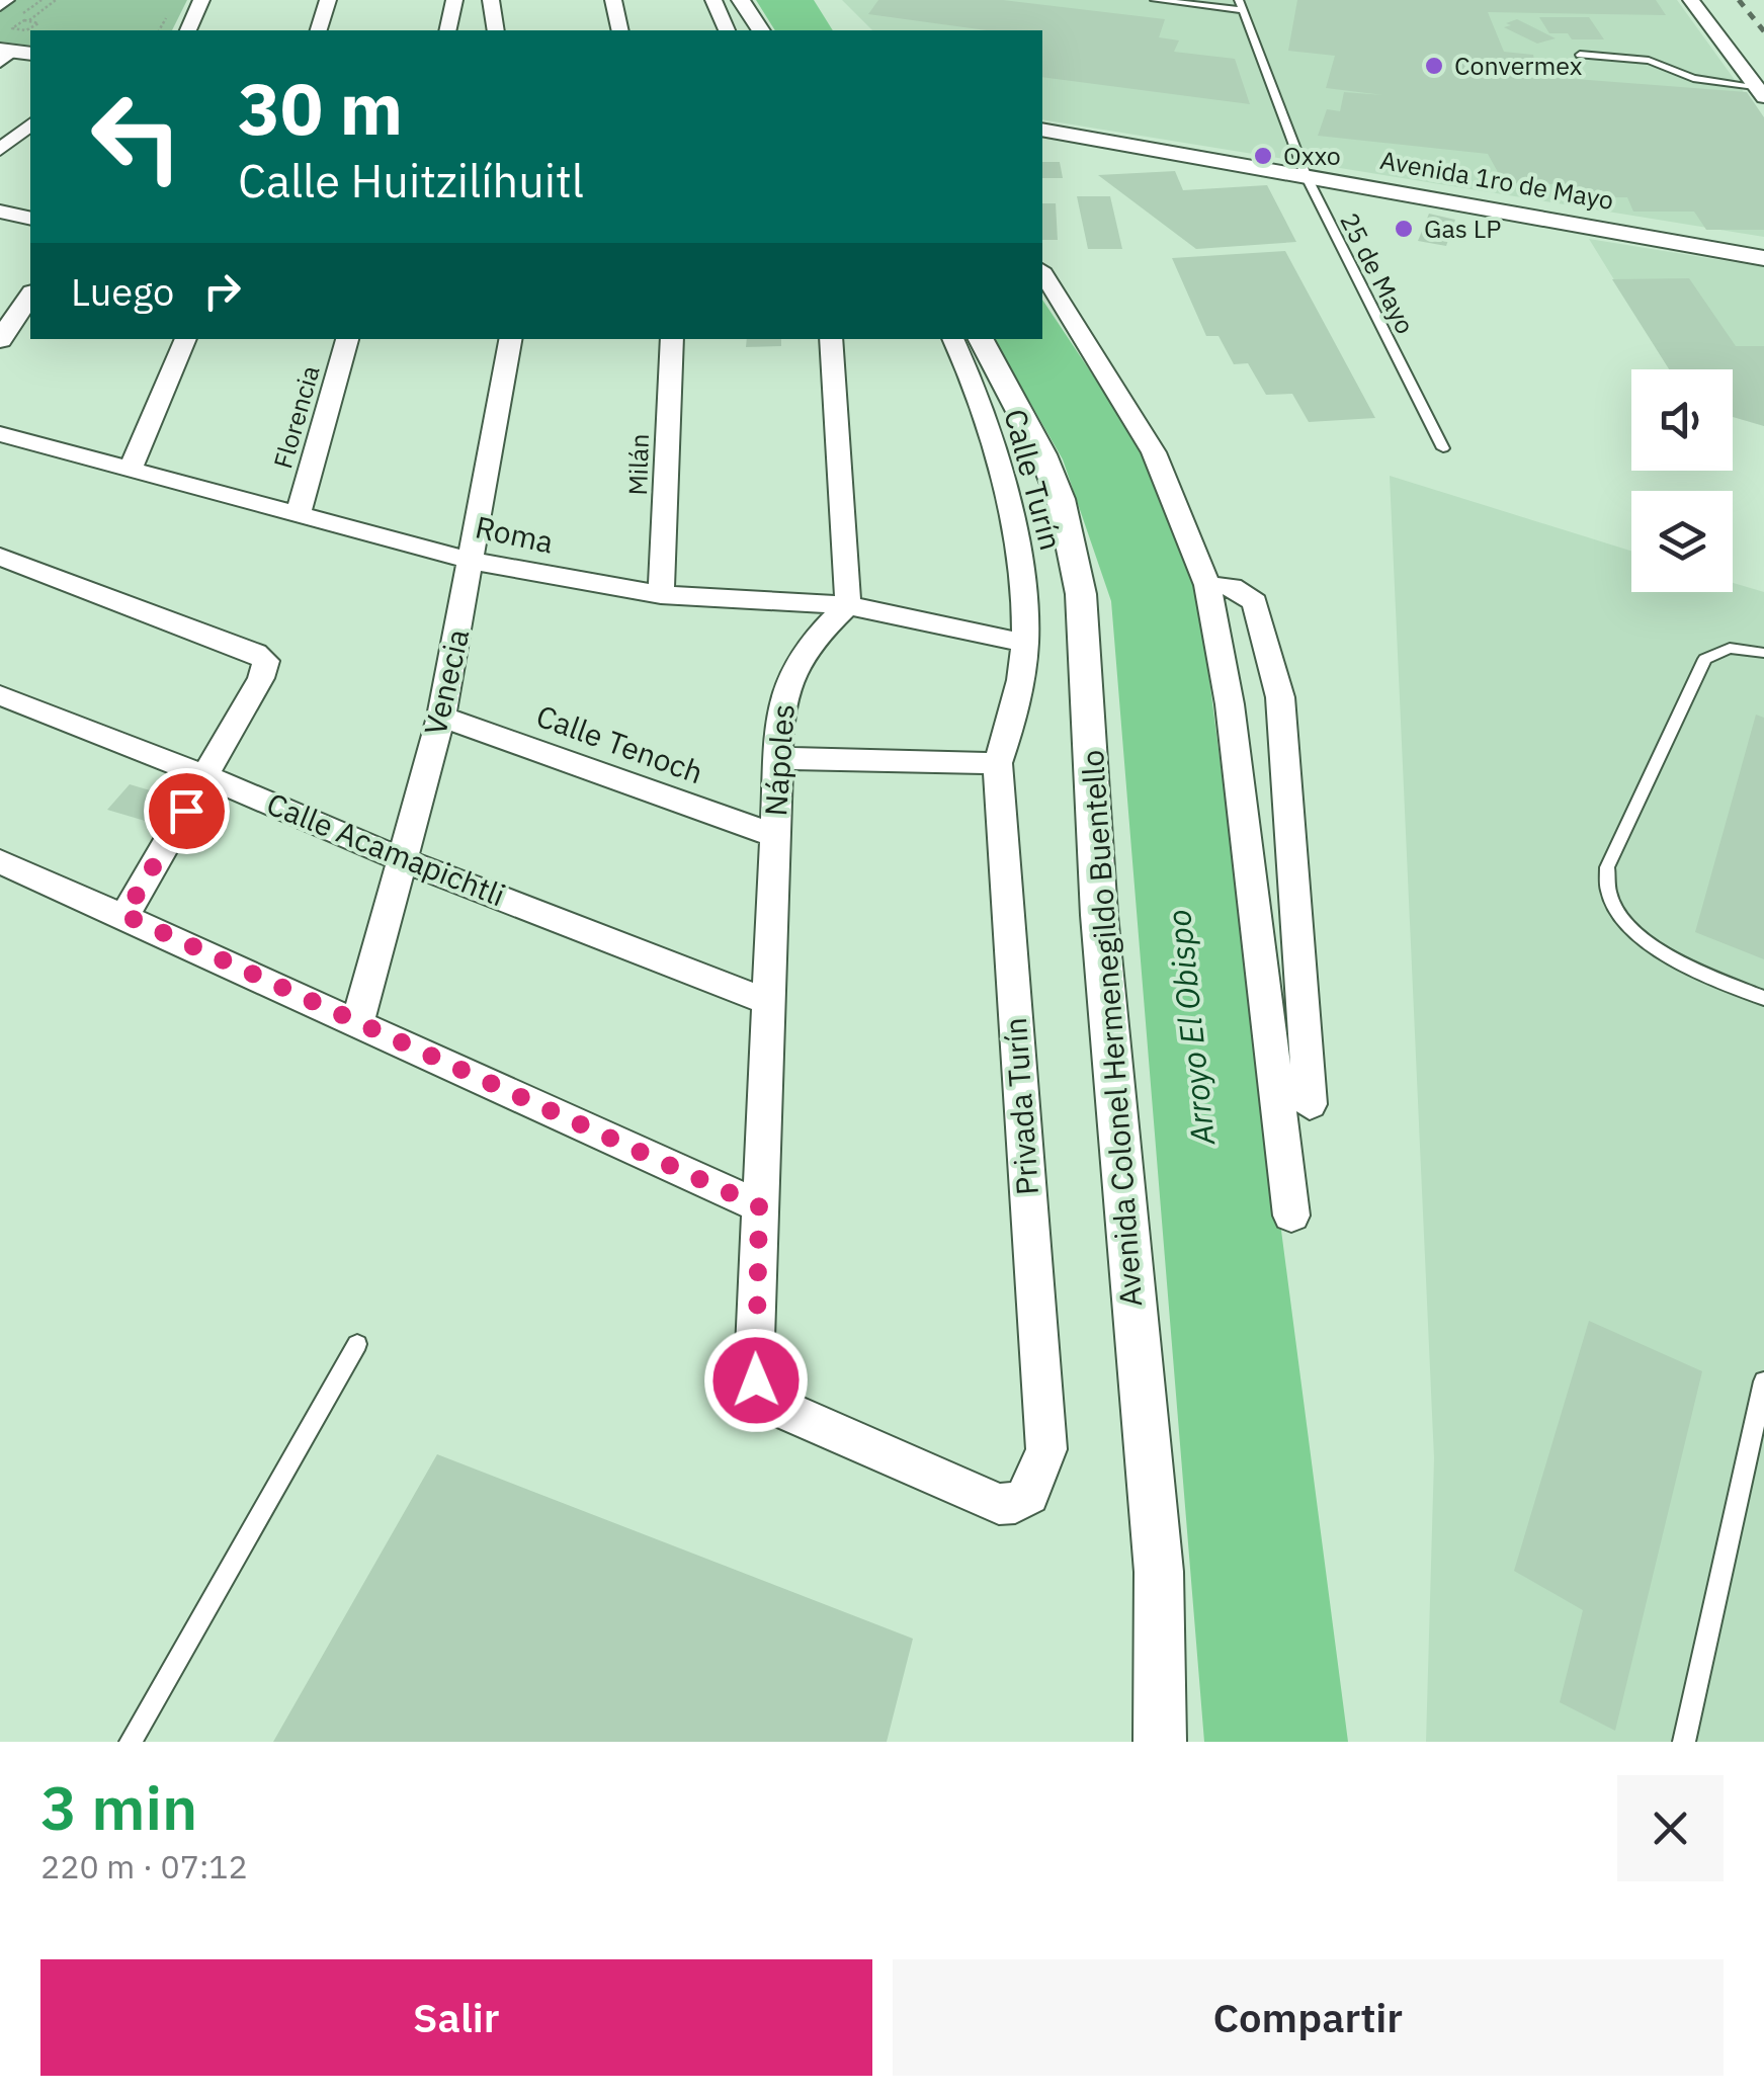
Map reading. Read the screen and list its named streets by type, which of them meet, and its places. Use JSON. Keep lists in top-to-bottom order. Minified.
{"streets":{"street":["Avenida 1ro de Mayo","Florencia","Milán","Calle Turín","Roma","Venecia","Calle Tenoch","Nápoles","Calle Acamapichtli","Avenida Colonel Hermenegildo Buentello","Privada Turín"],"lane":["25 de Mayo"]},"crossings":[["Avenida 1ro de Mayo","25 de Mayo"],["Florencia","Roma"],["Milán","Roma"],["Calle Turín","Roma"],["Calle Turín","Privada Turín"],["Roma","Venecia"],["Roma","Nápoles"],["Venecia","Calle Tenoch"],["Venecia","Calle Acamapichtli"],["Calle Tenoch","Nápoles"],["Nápoles","Calle Acamapichtli"],["Nápoles","Privada Turín"]],"water":["Arroyo El Obispo"],"places":["Convermex","Oxxo","Gas LP"],"page":{"turn":["30 m","Calle Huitzilíhuitl"],"then":"Luego","heading":["3 min","220 m · 07:12"],"buttons":["Salir","Compartir"]}}
